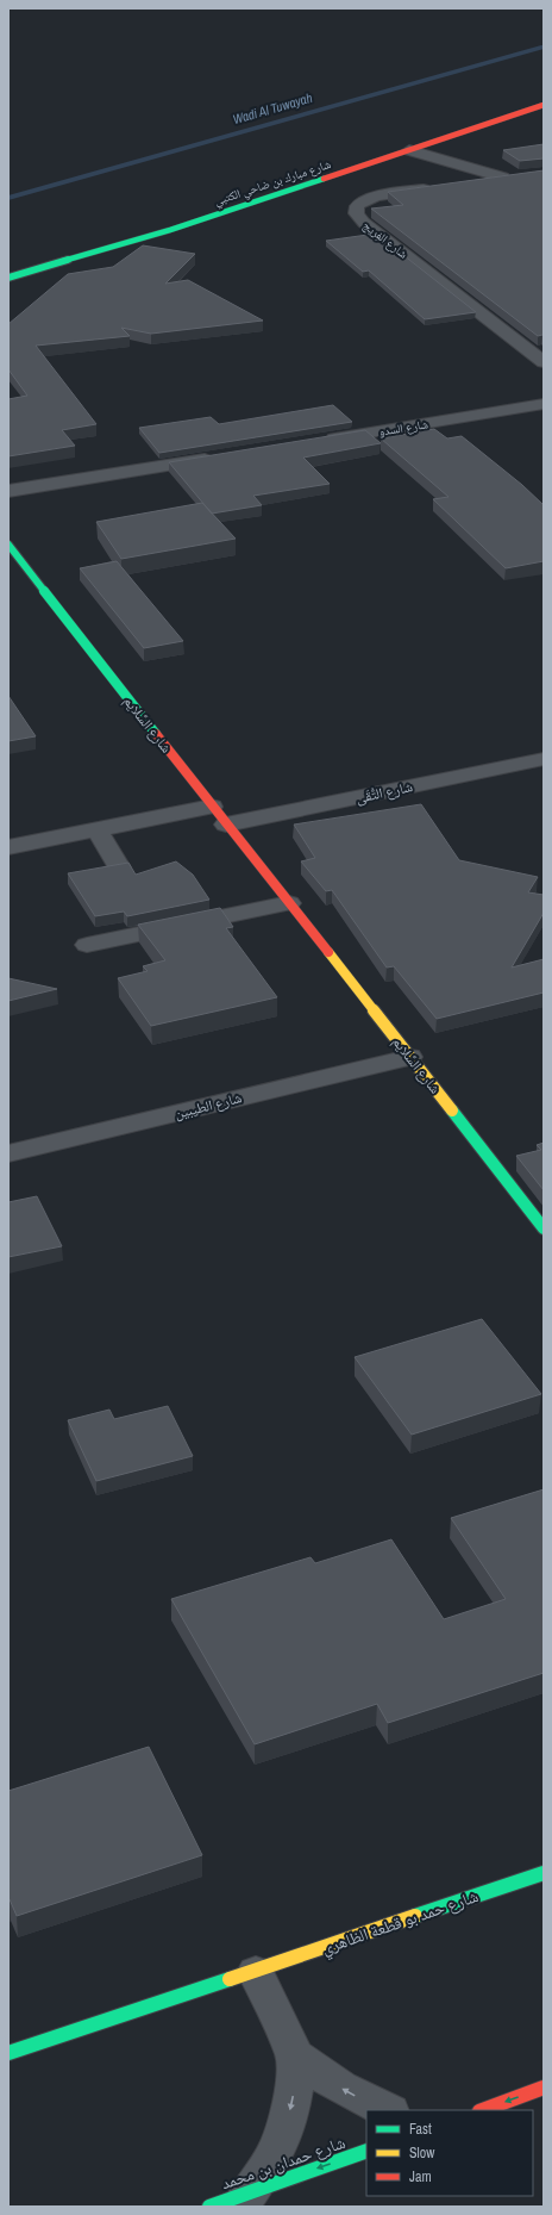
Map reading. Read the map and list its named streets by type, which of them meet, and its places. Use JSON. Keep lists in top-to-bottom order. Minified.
{"streets":{"street":["شارع مبارك بن ضاحي الكتبي","شارع الفِريج","شارع السدو","شارع السَّلايم","شارع التُّقَى","شارع الطيبين","شارع حمد بو قطعة الظاهري","شارع حمدان بن محمد"]},"crossings":[["شارع السَّلايم","شارع التُّقَى"],["شارع السَّلايم","شارع الطيبين"]],"one_way":["شارع حمدان بن محمد"],"water":["Wadi Al Tuwayah"],"legend":["Fast","Slow","Jam"]}
